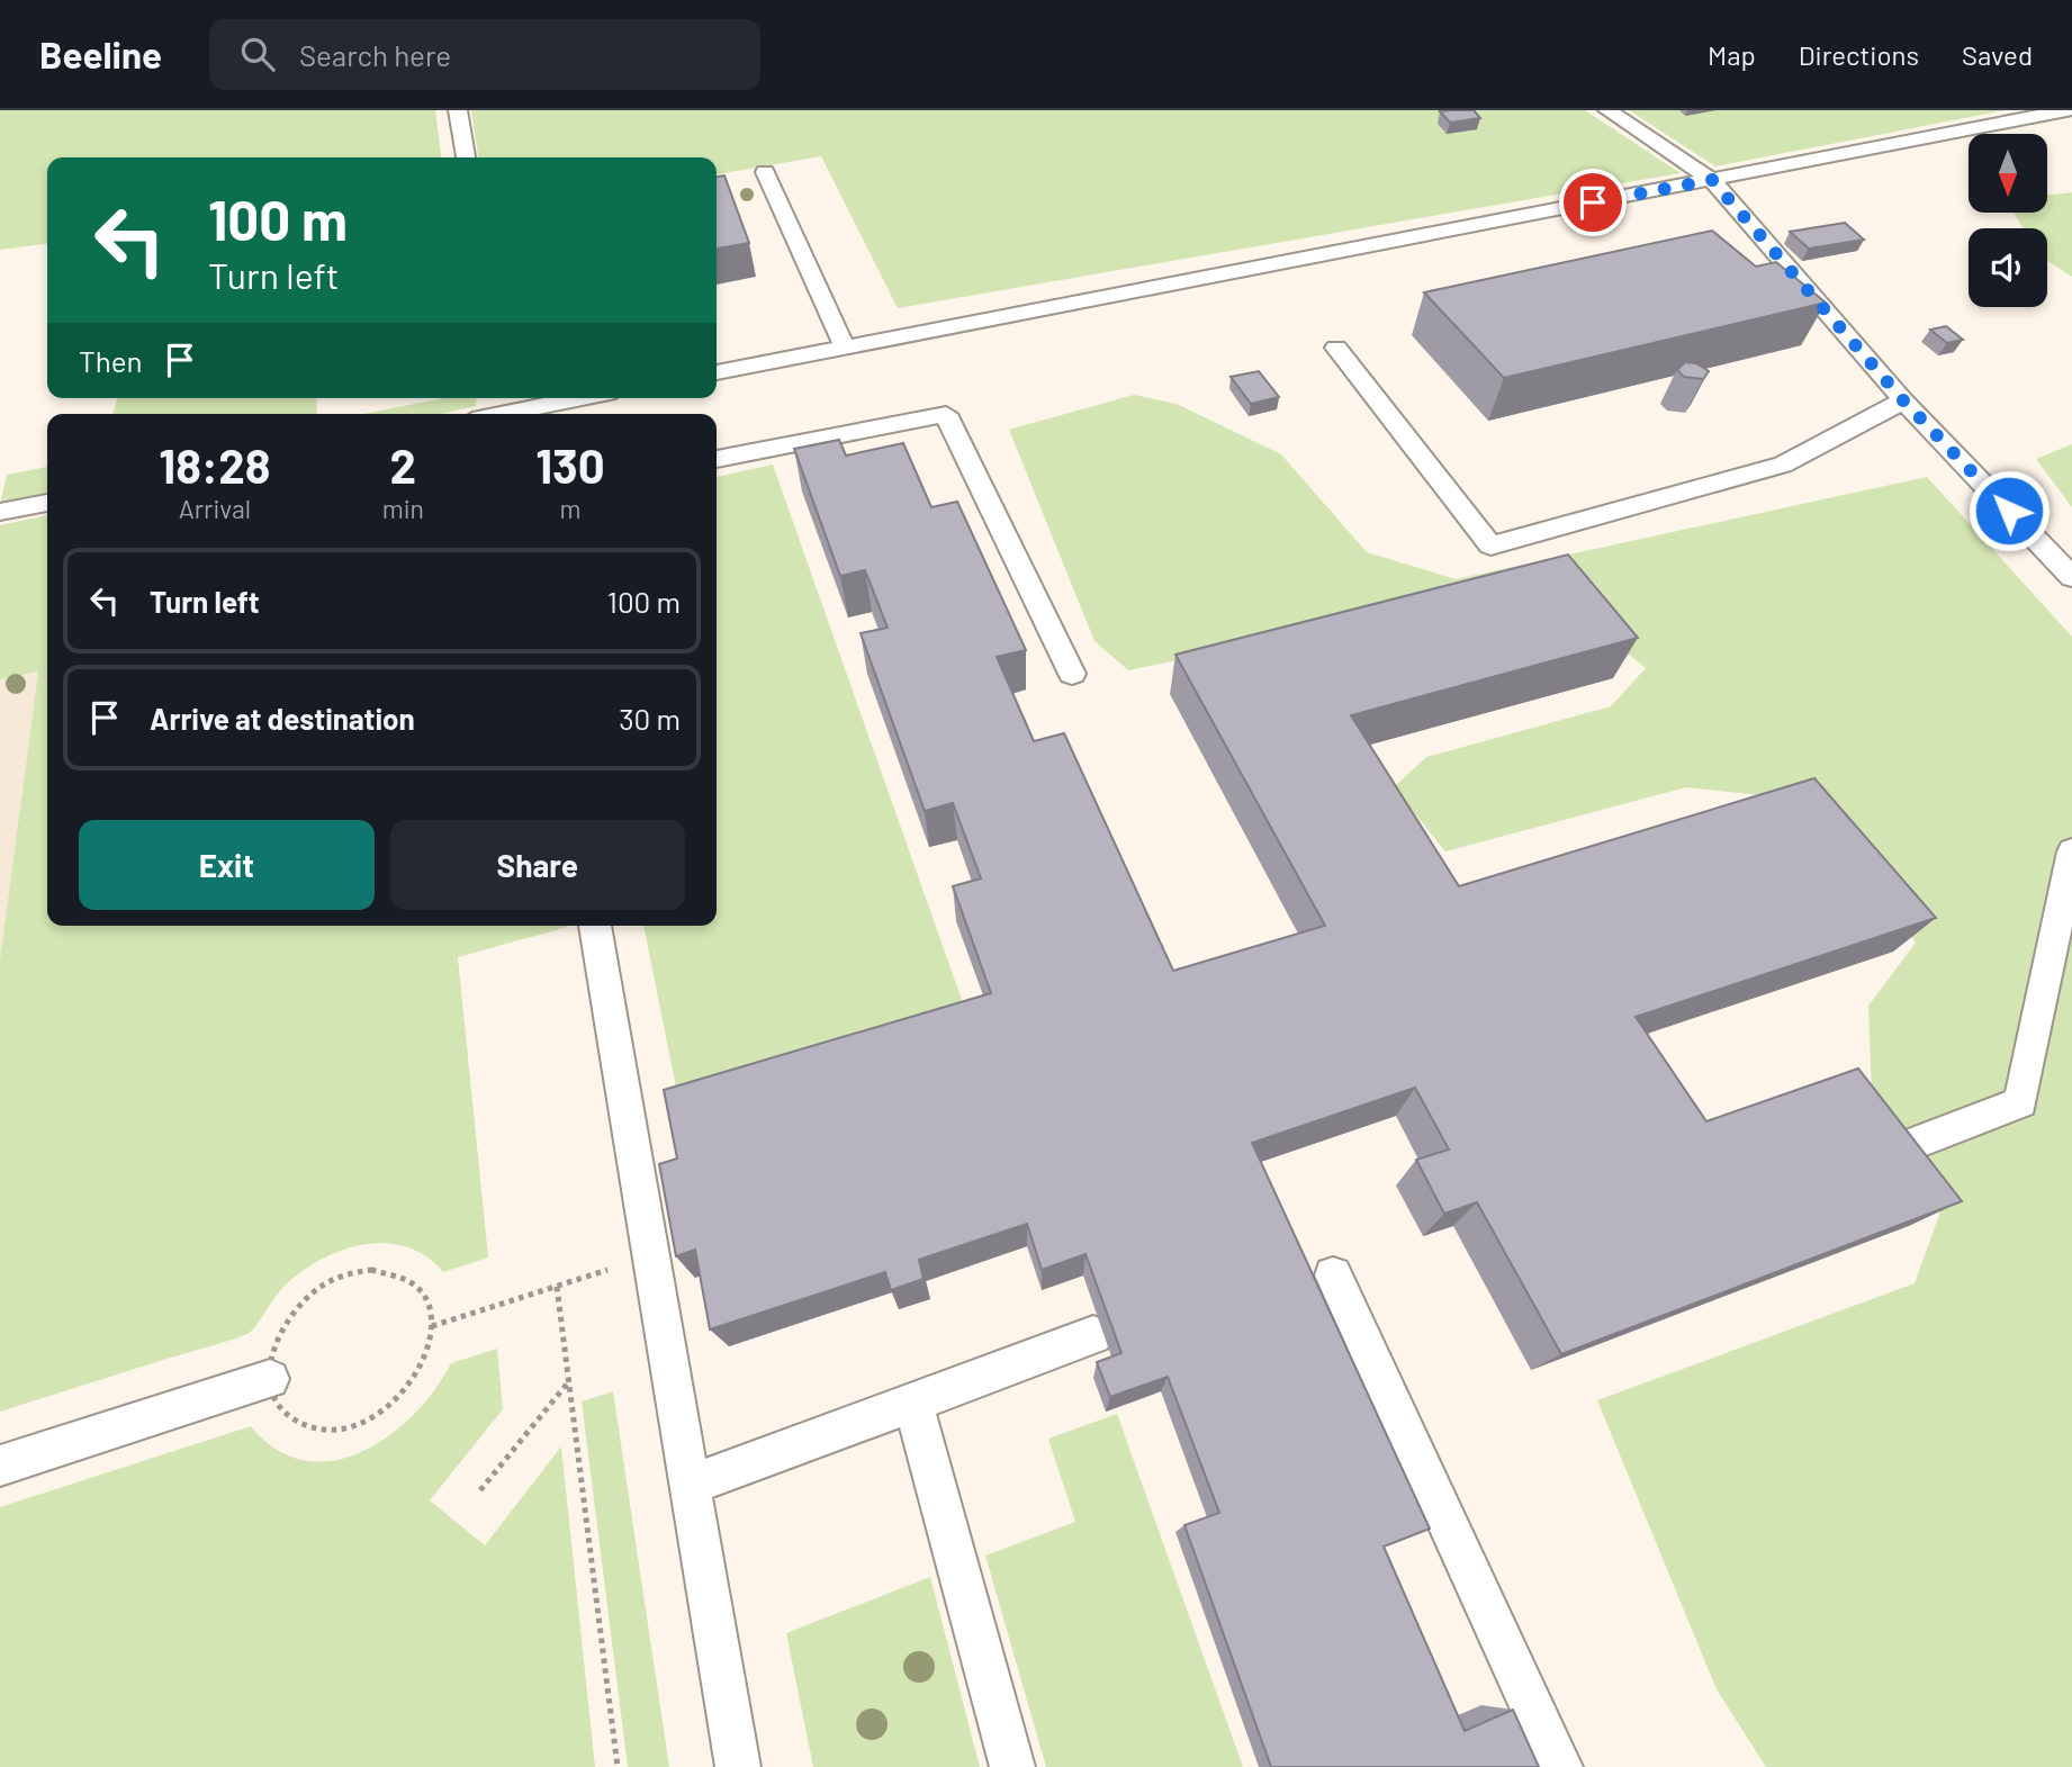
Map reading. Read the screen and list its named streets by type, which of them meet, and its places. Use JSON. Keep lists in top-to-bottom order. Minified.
{"north":"bottom","page":{"header":"Beeline","search":"Search here","nav":["Map","Directions","Saved"],"turn":["100 m","Turn left"],"then":"Then","eta":["18:28","Arrival","2","min","130","m"],"list":[{"name":"Turn left","value":"100 m"},{"name":"Arrive at destination","value":"30 m"}],"buttons":["Exit","Share"]}}
